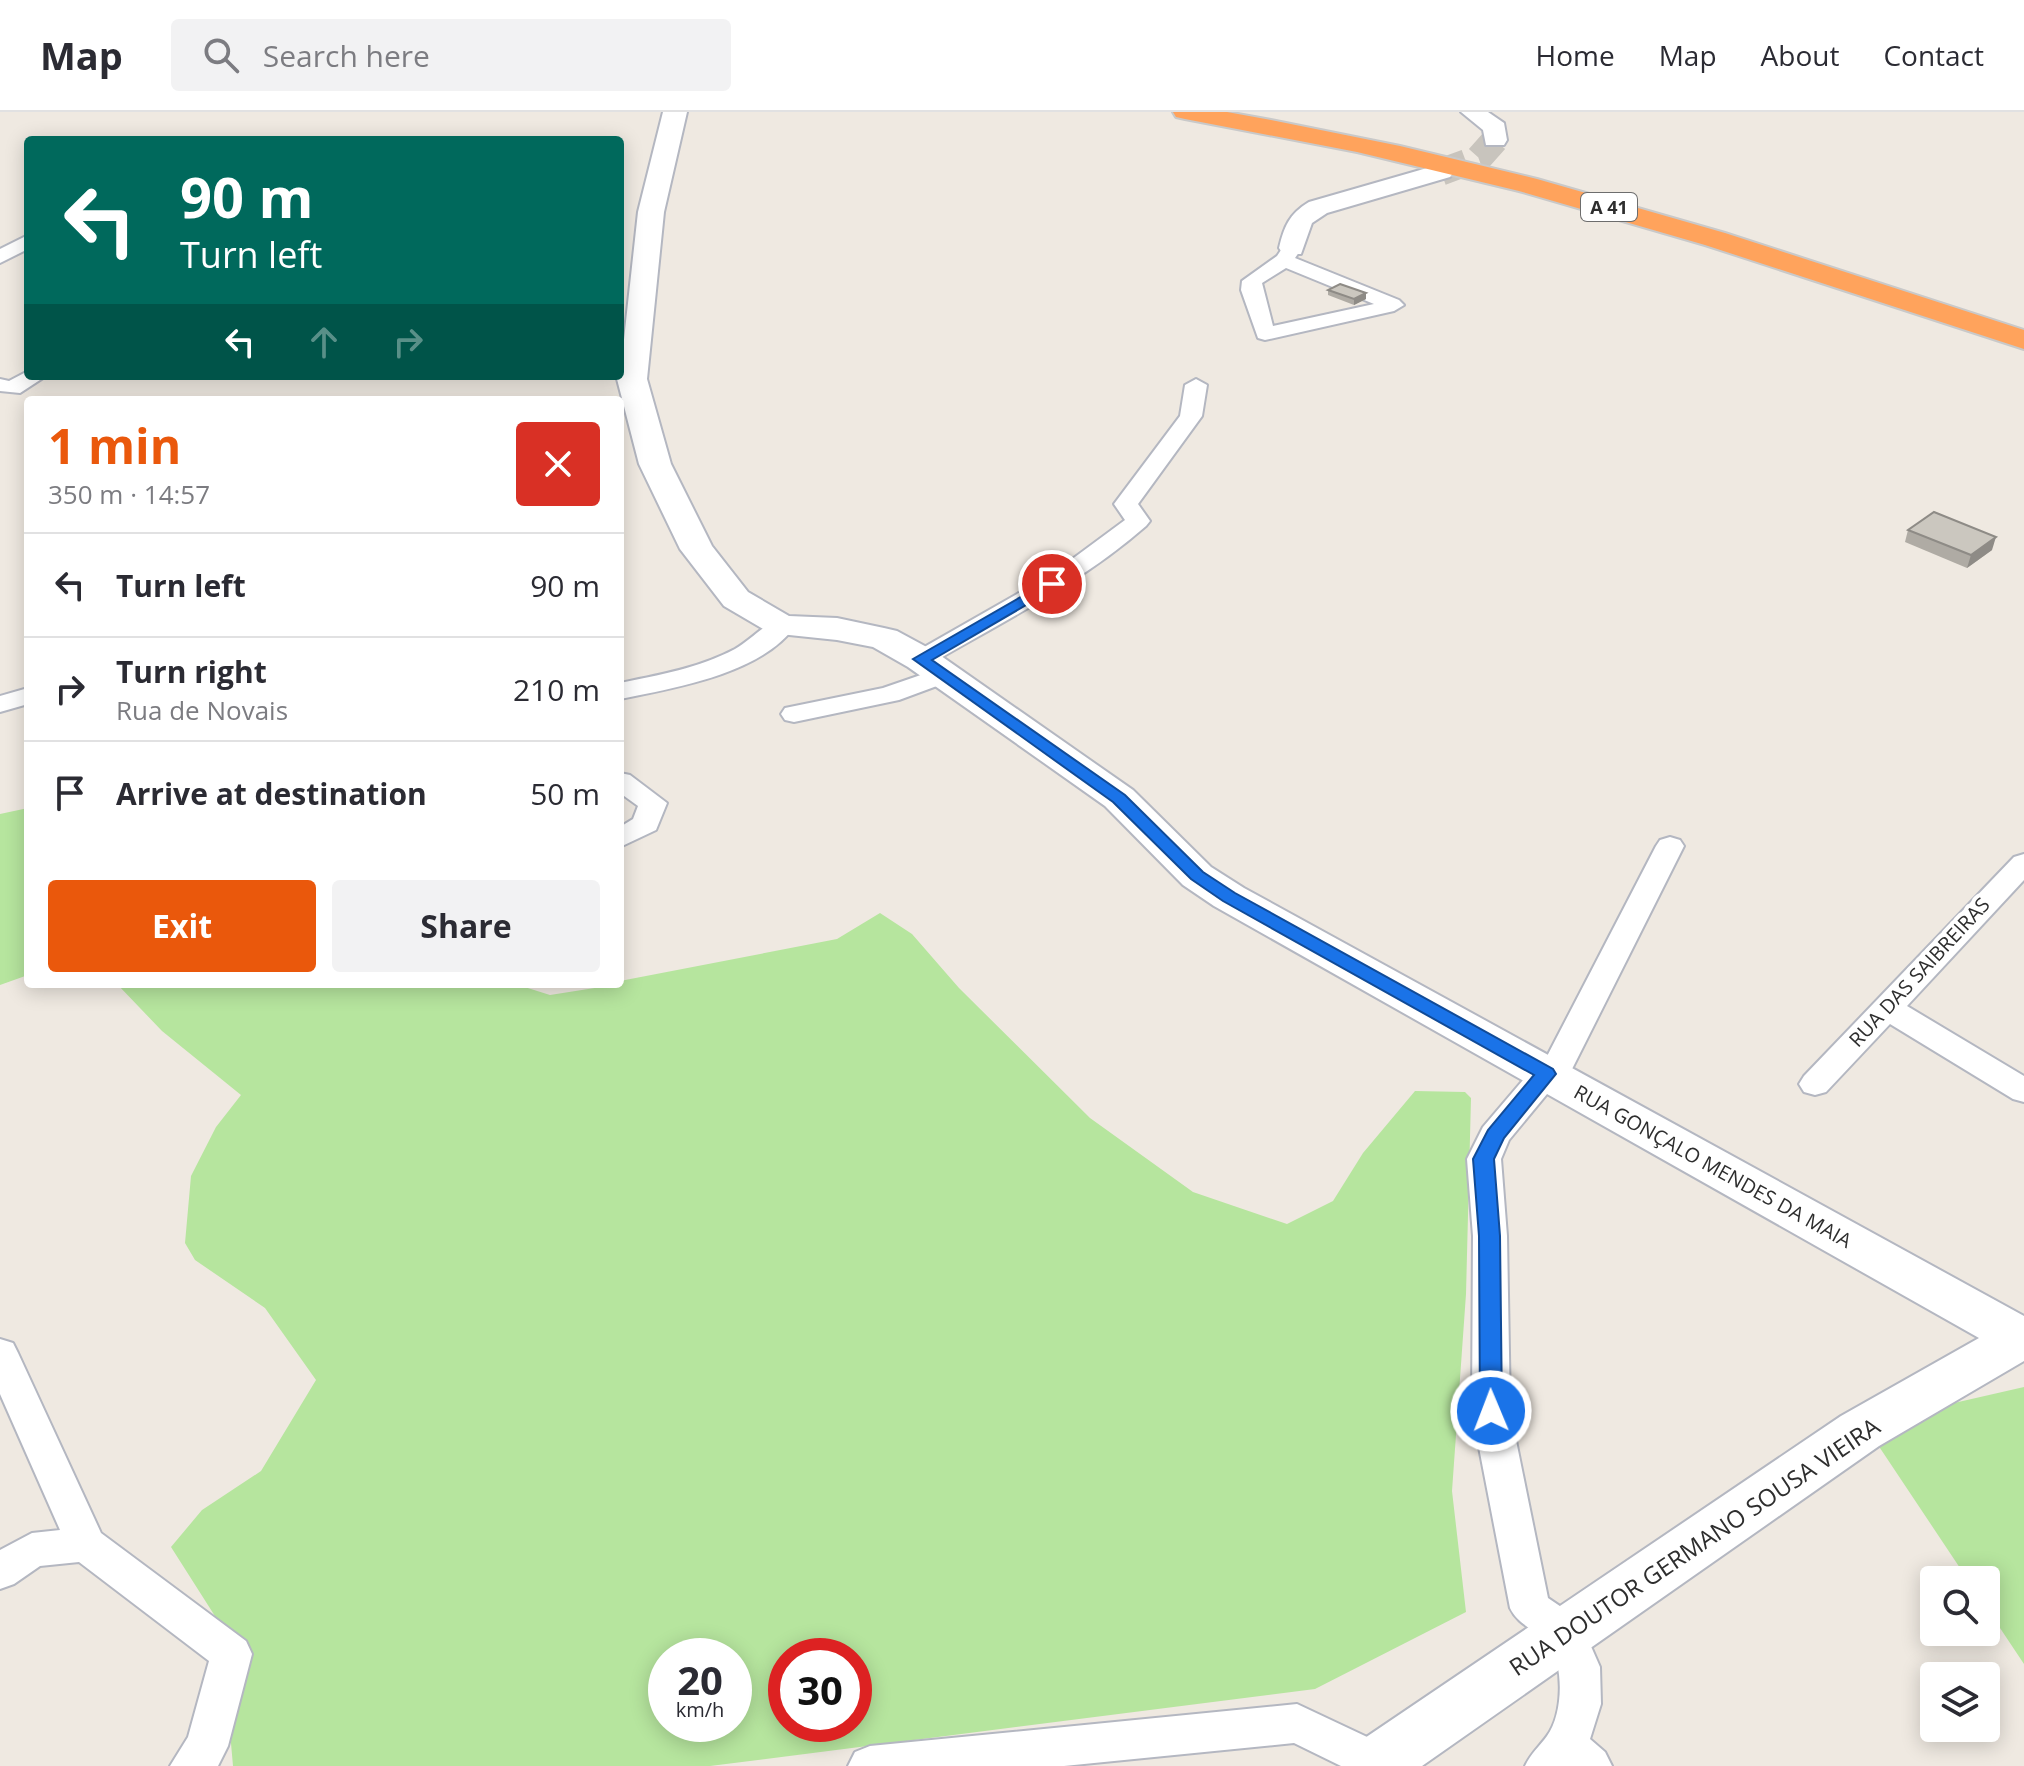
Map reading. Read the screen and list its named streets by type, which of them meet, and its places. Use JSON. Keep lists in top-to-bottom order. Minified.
{"streets":{"highway":["A 41"],"street":["RUA DAS SAIBREIRAS","RUA GONÇALO MENDES DA MAIA","RUA DOUTOR GERMANO SOUSA VIEIRA"]},"crossings":[["RUA GONÇALO MENDES DA MAIA","RUA DOUTOR GERMANO SOUSA VIEIRA"]],"page":{"header":"Map","search":"Search here","nav":["Home","Map","About","Contact"],"turn":["90 m","Turn left"],"heading":["1 min","350 m · 14:57"],"list":[{"name":"Turn left","value":"90 m"},{"name":"Turn right","note":"Rua de Novais","value":"210 m"},{"name":"Arrive at destination","value":"50 m"}],"buttons":["Exit","Share"],"speed":"20 km/h","limit":"30"}}
